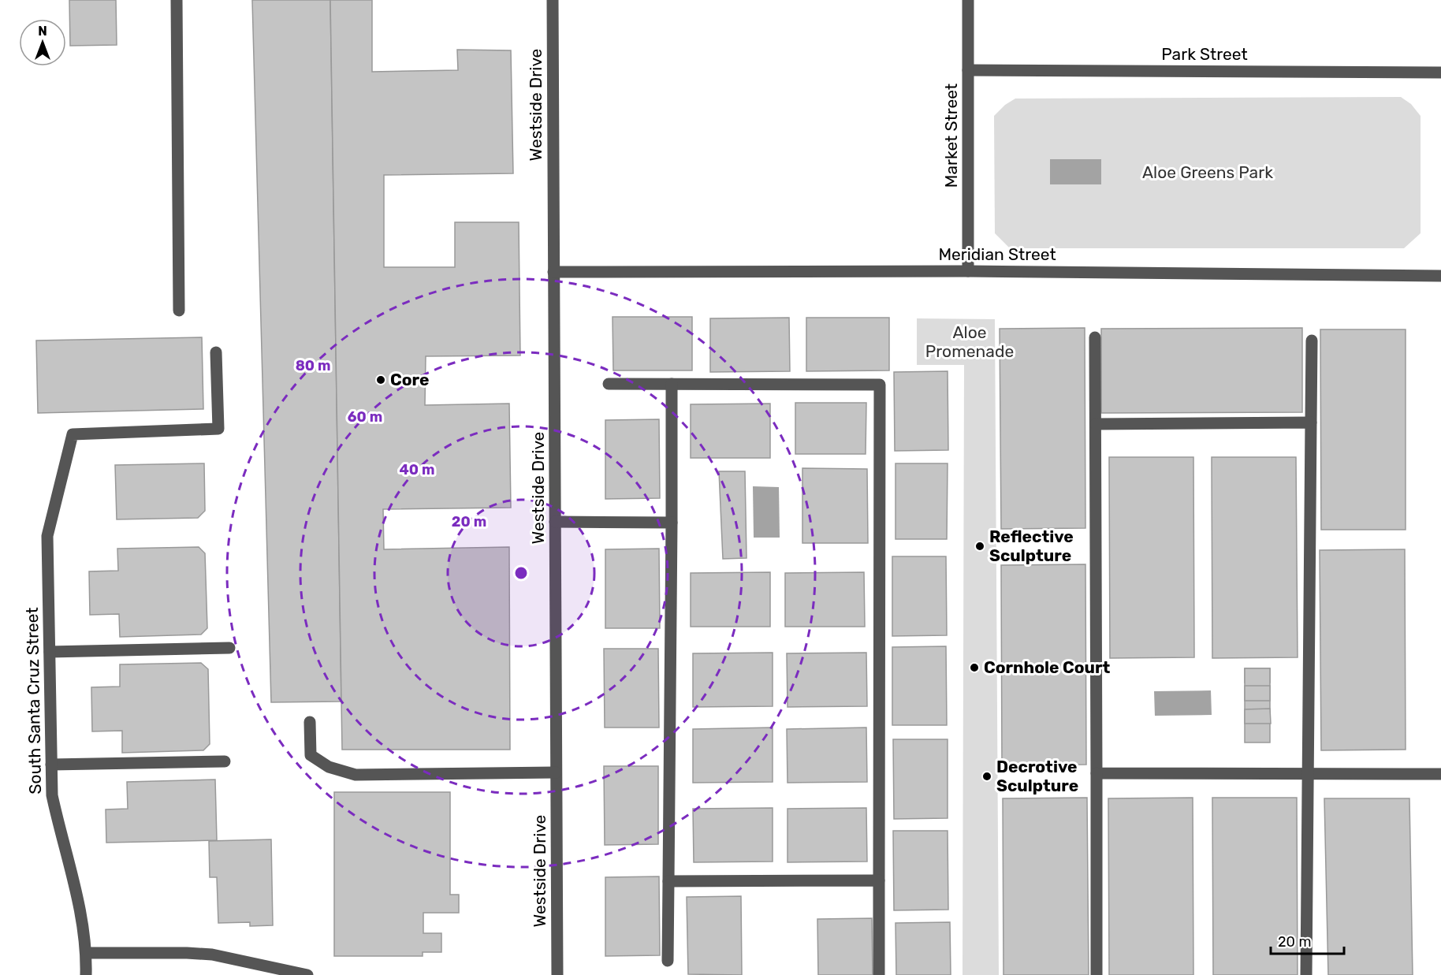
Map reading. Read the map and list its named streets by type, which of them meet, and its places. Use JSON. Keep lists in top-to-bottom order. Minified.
{"streets":{"street":["Park Street","Westside Drive","Market Street","Meridian Street","South Santa Cruz Street"]},"crossings":[["Park Street","Market Street"],["Westside Drive","Meridian Street"],["Market Street","Meridian Street"]],"parks":["Aloe Greens Park","Aloe Promenade"],"places":["Core","Reflective Sculpture","Cornhole Court","Decrotive Sculpture"],"scale_bar":"20 m","north":"top","rings":["80 m","60 m","40 m","20 m"]}
